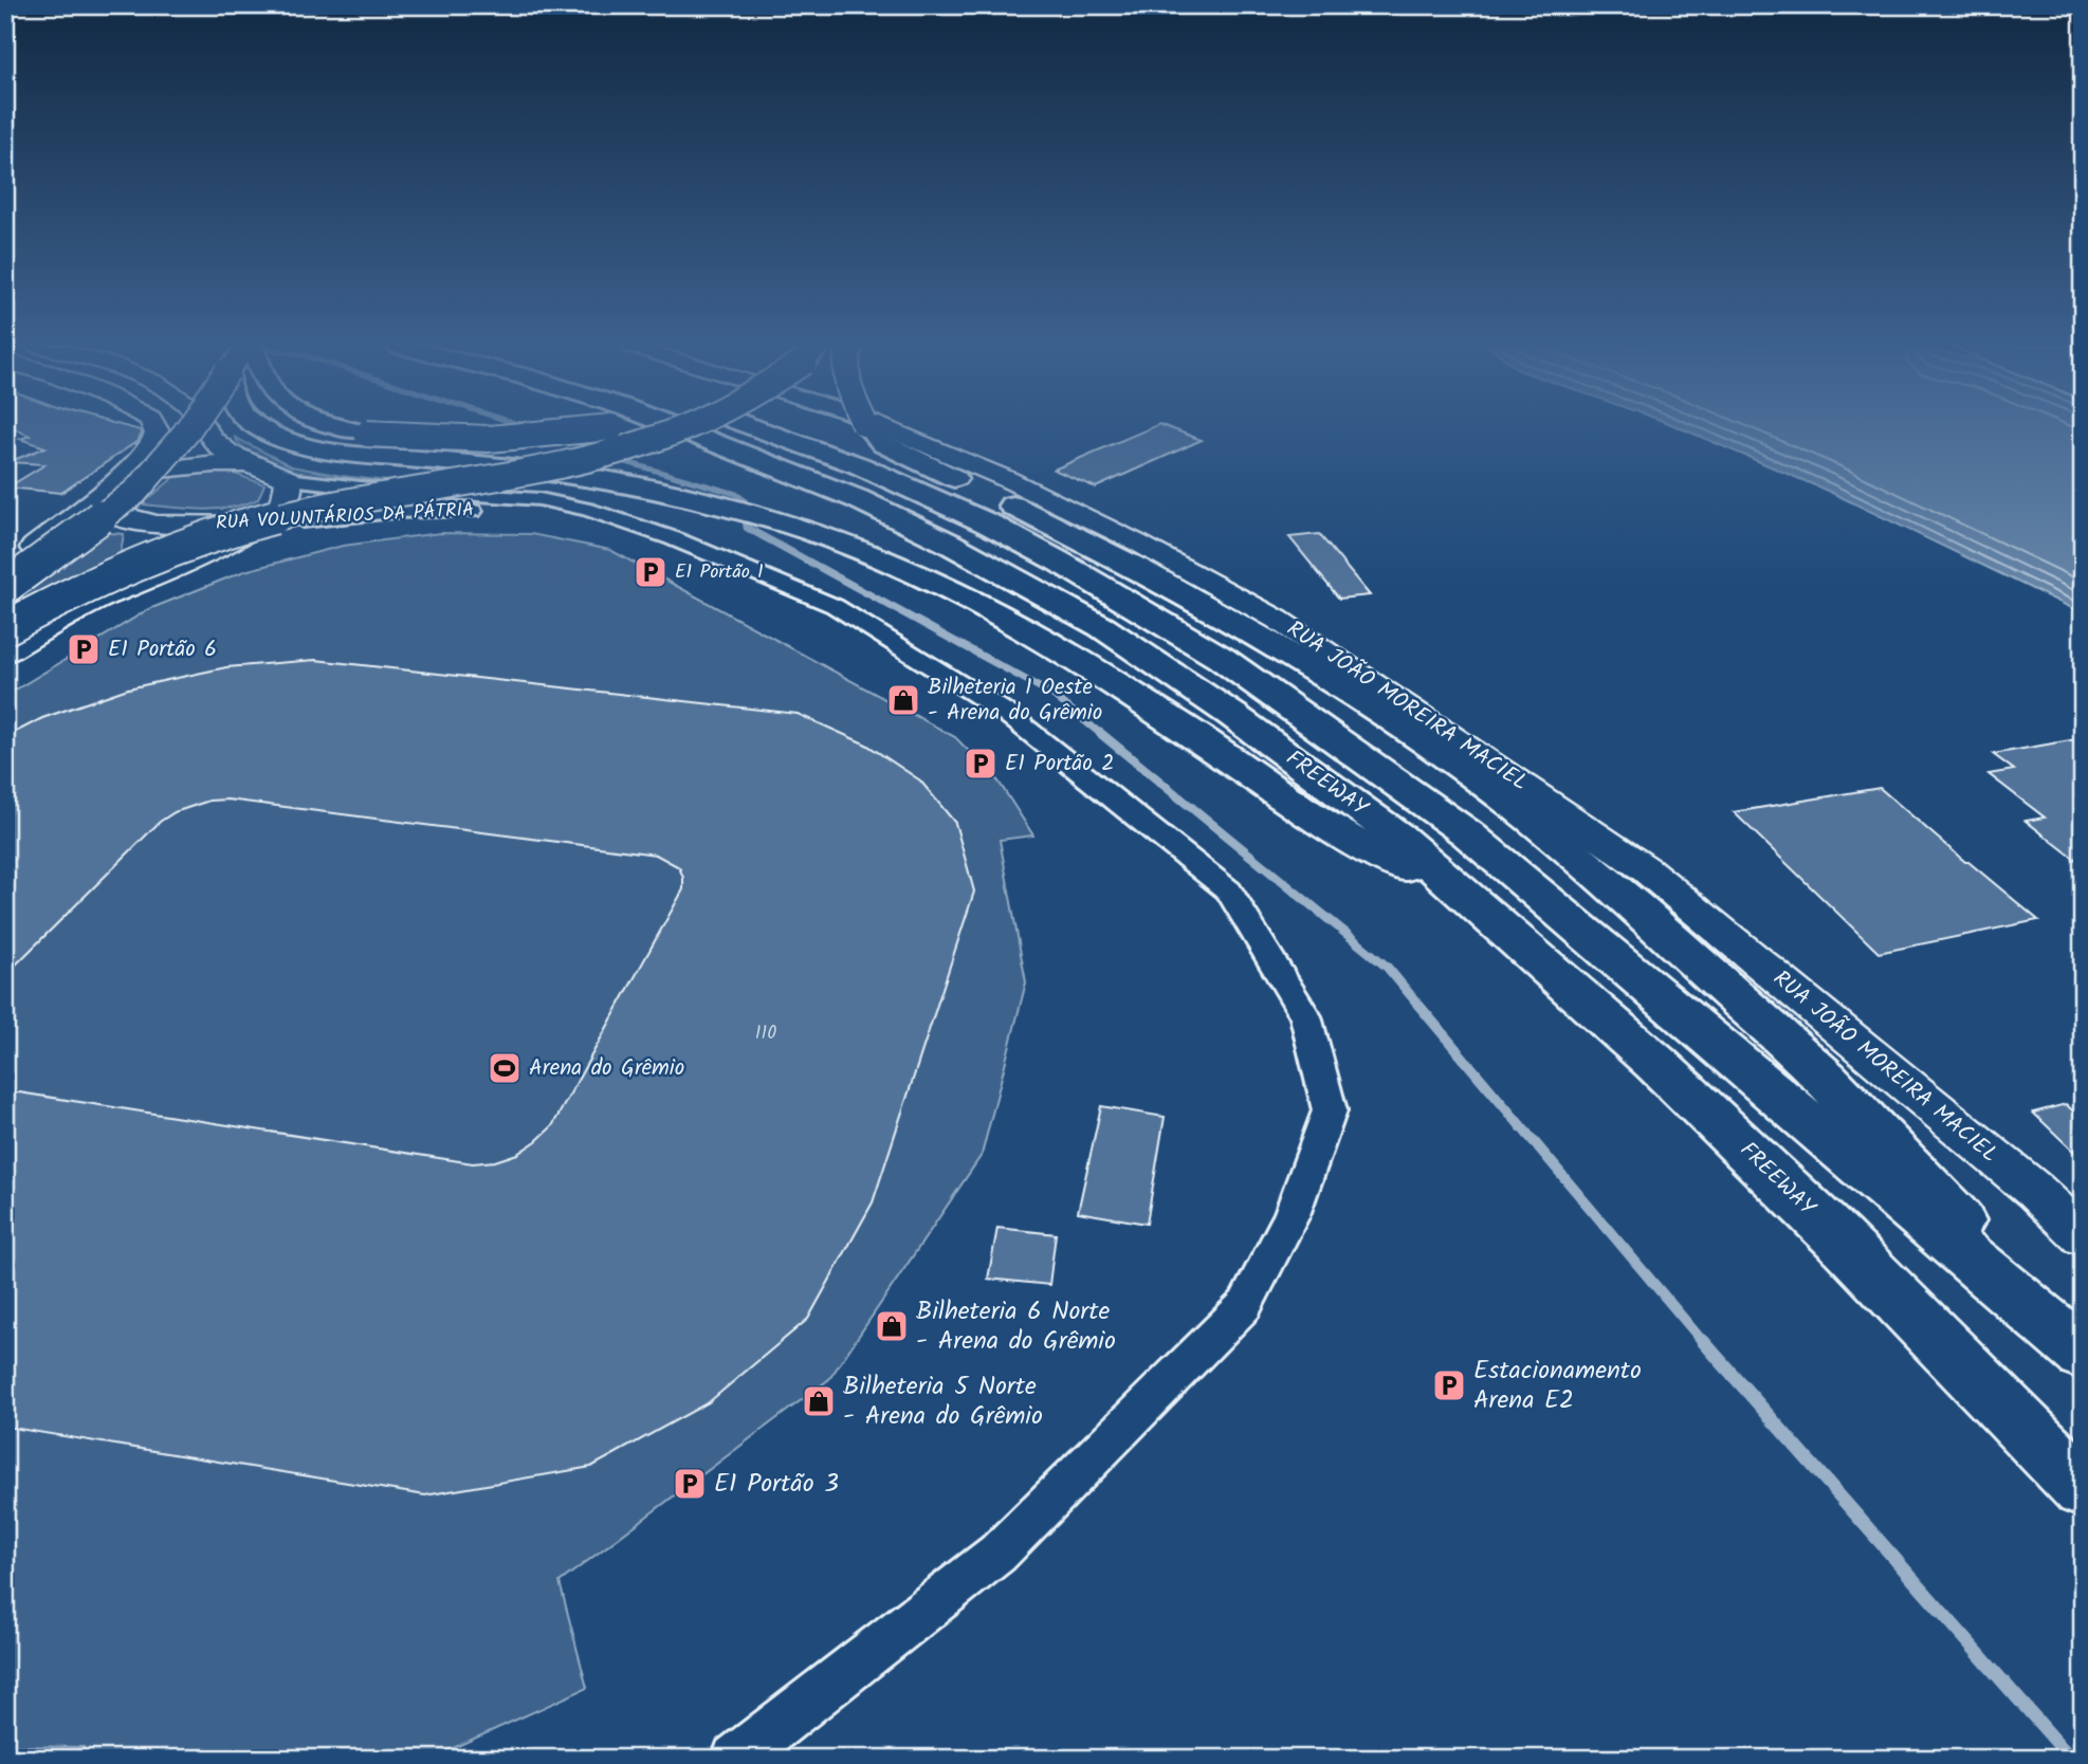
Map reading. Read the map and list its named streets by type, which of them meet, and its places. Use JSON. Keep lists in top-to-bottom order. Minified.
{"streets":{"highway":["FREEWAY"],"main road":["RUA VOLUNTÁRIOS DA PÁTRIA"],"street":["RUA JOÃO MOREIRA MACIEL"]},"places":{"parking":["E1 Portão 1","E1 Portão 6","E1 Portão 2","Estacionamento Arena E2","E1 Portão 3"],"shop":["Bilheteria 1 Oeste - Arena do Grêmio","Bilheteria 6 Norte - Arena do Grêmio","Bilheteria 5 Norte - Arena do Grêmio"],"sports":["Arena do Grêmio"]},"house_numbers":["110"]}
